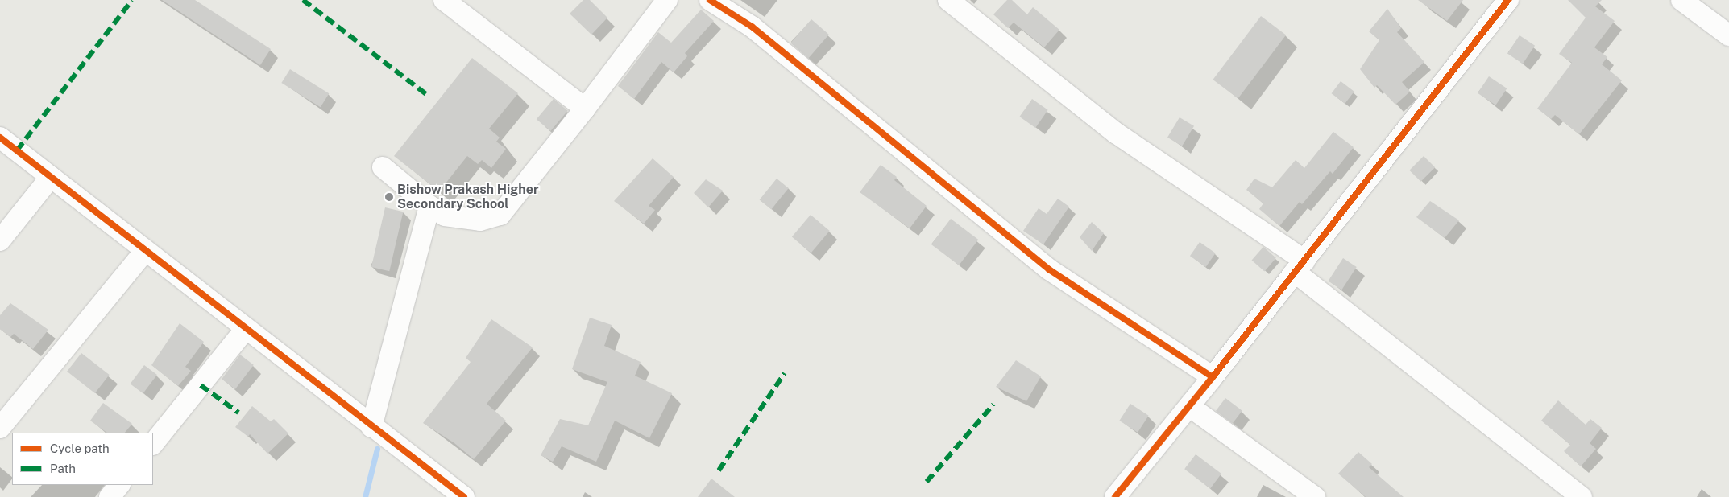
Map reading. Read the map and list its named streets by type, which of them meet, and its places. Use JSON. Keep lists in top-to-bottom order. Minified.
{"places":["Bishow Prakash Higher Secondary School"],"legend":["Cycle path","Path"]}
